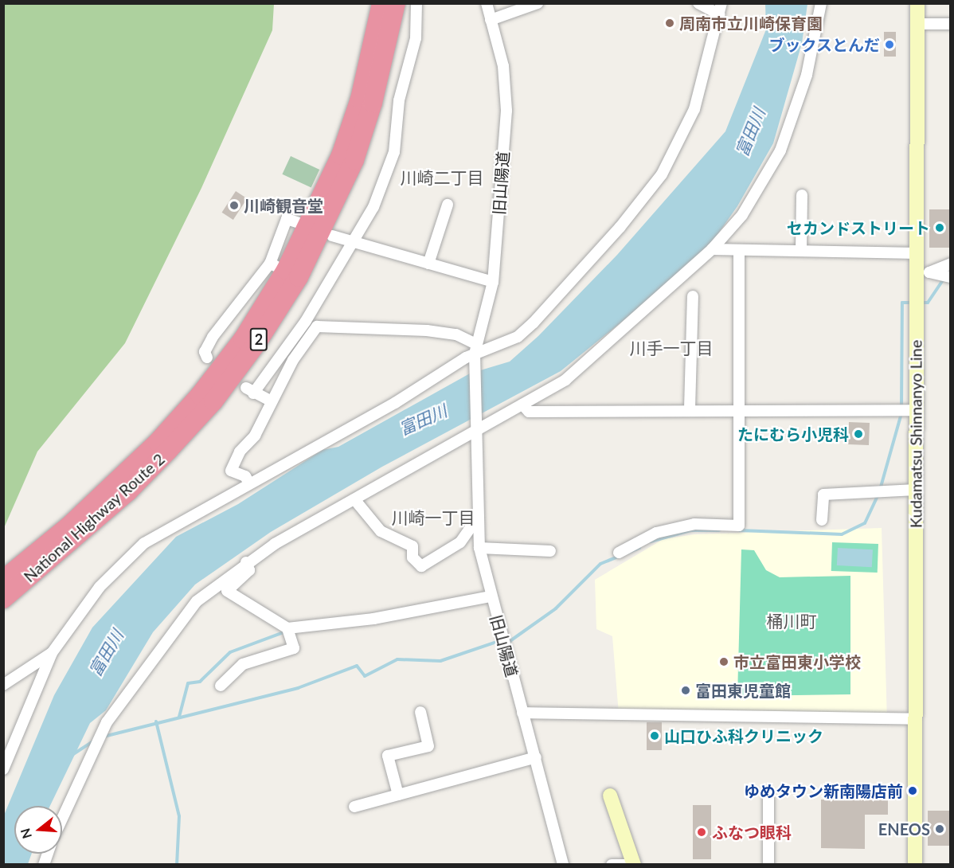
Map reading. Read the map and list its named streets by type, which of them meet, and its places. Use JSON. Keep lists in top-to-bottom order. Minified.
{"streets":{"highway":["2","National Highway Route 2"],"main road":["Kudamatsu Shinnanyo Line"],"street":["旧山陽道"]},"districts":["川崎二丁目","川手一丁目","川崎一丁目","桶川町"],"water":["富田川"],"places":["周南市立川崎保育園","ブックスとんだ","川崎観音堂","セカンドストリート","たにむら小児科","市立富田東小学校","富田東児童館","山口ひふ科クリニック","ゆめタウン新南陽店前","ENEOS","ふなつ眼科"],"north":"left"}
